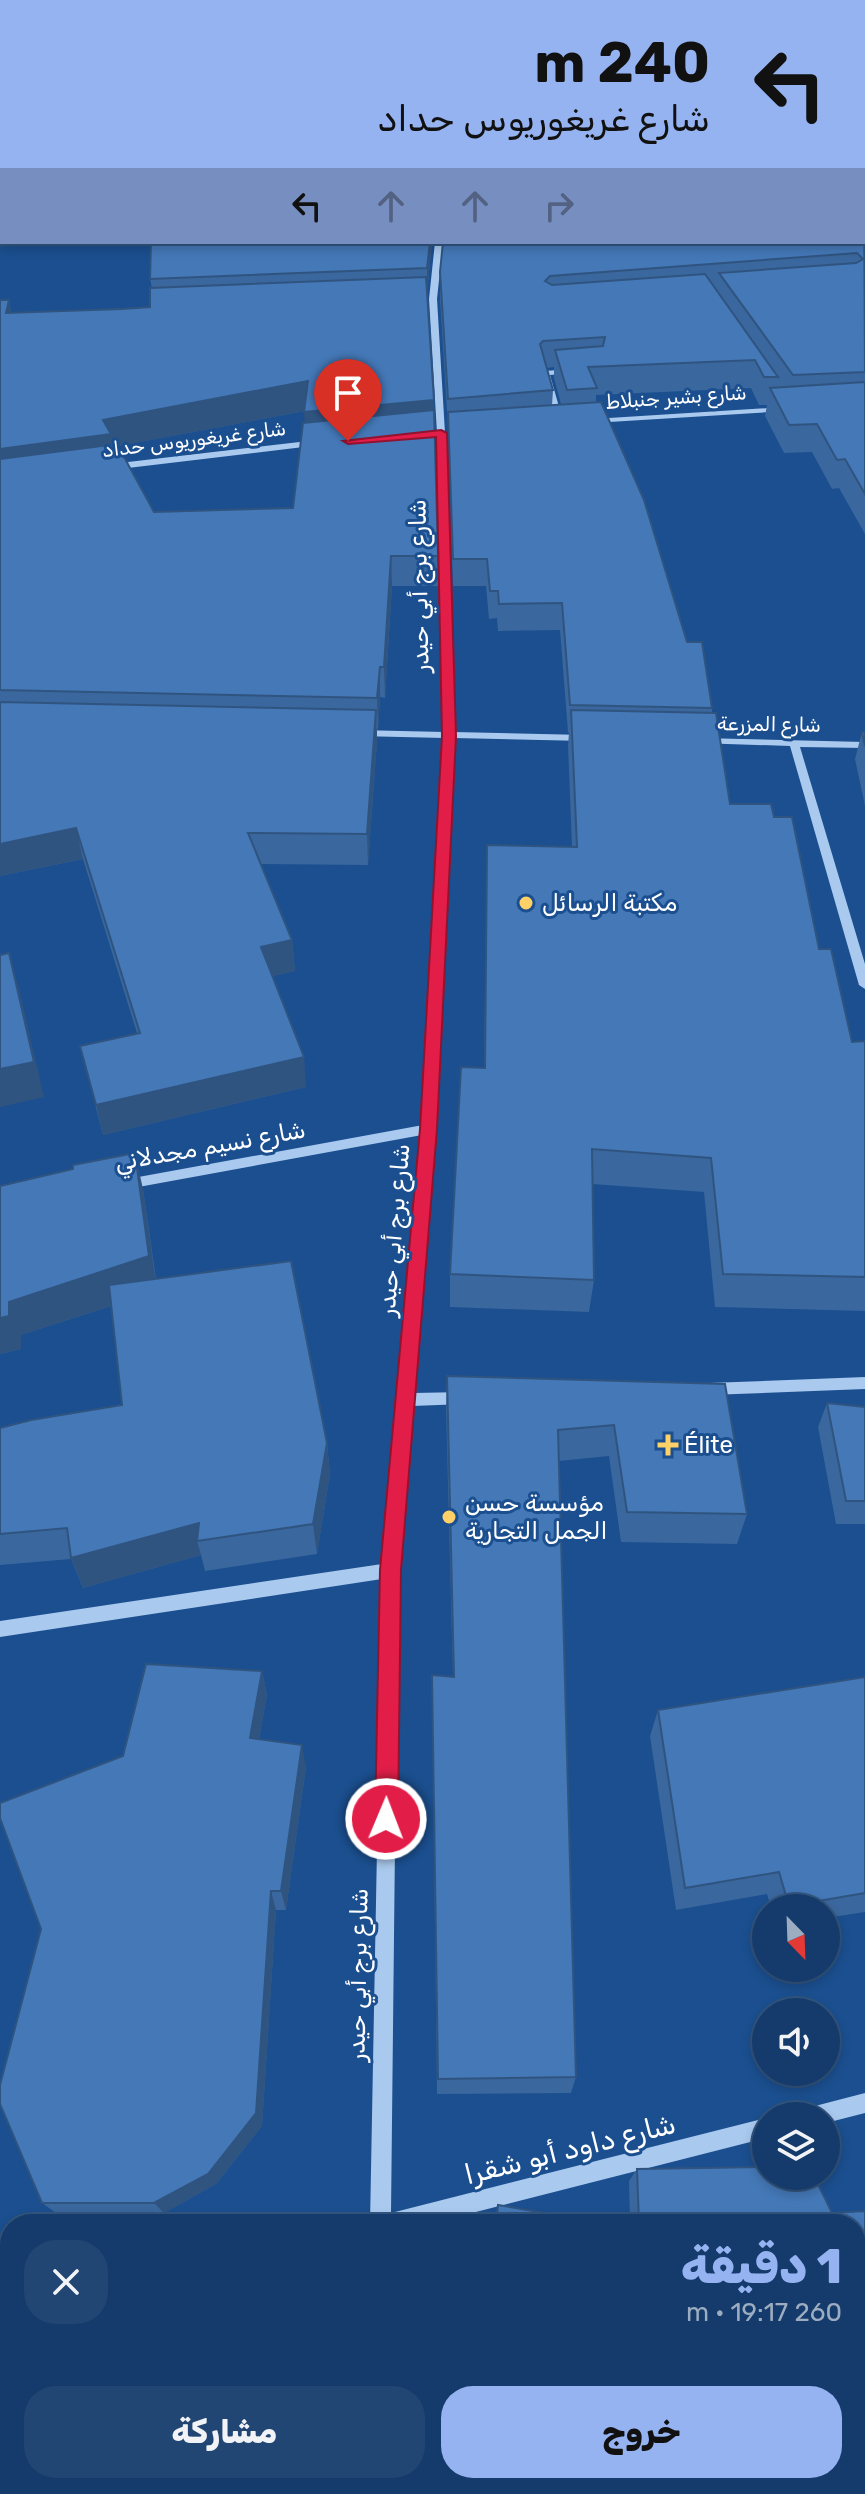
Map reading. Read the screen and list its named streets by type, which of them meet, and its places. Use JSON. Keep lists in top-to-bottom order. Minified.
{"streets":{"street":["شارع بشير جنبلاط","شارع غريغوريوس حداد","شارع برج أبي حيدر","شارع المزرعة","شارع نسيم مجدلاني","شارع داود أبو شقرا"]},"crossings":[["شارع برج أبي حيدر","شارع نسيم مجدلاني"]],"places":{"other":["مكتبة الرسائل","مؤسسة حسن الجمل التجارية"],"health":["Élite"]},"north":"bottom right","page":{"turn":["240 m","شارع غريغوريوس حداد"],"heading":["1 دقيقة","260 m · 19:17"],"buttons":["خروج","مشاركة"]}}
